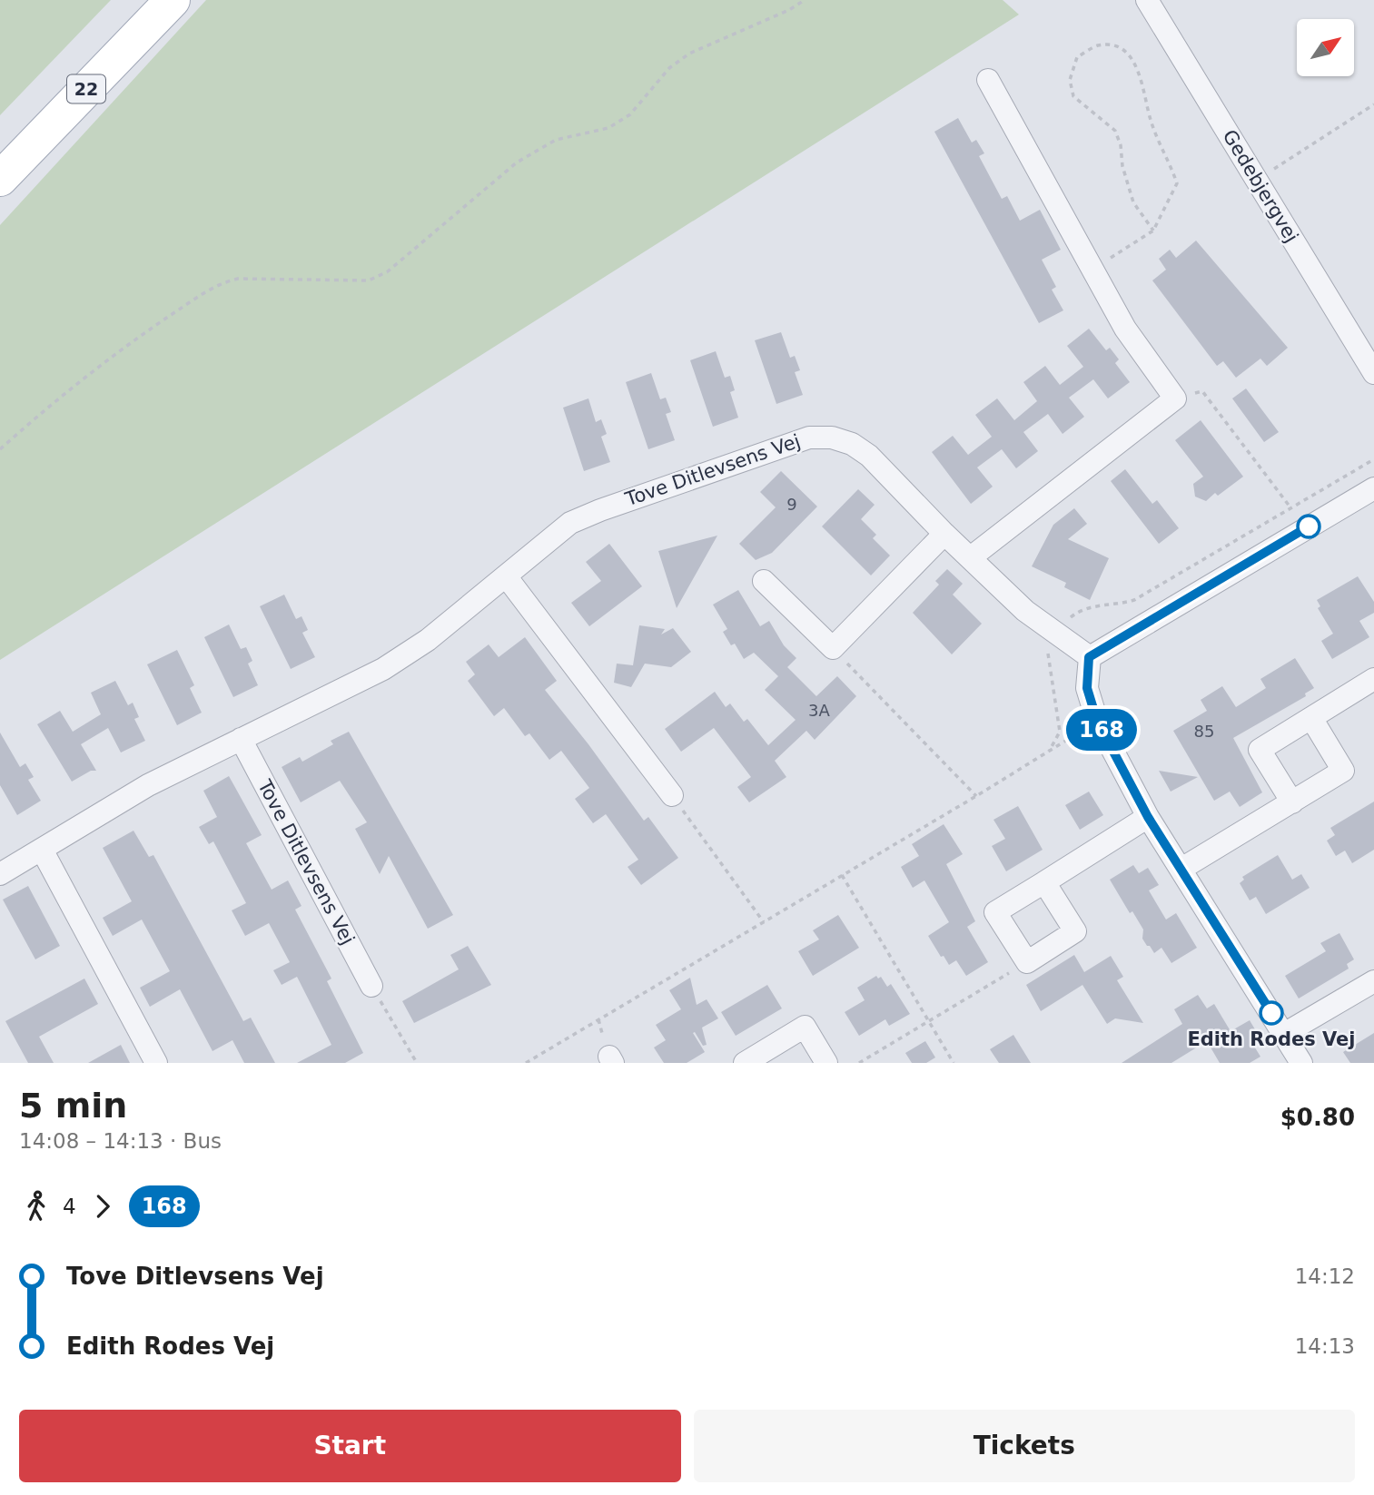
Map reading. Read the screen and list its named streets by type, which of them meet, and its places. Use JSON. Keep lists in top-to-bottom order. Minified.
{"streets":{"main road":["22"],"street":["Gedebjergvej","Tove Ditlevsens Vej"]},"places":["Edith Rodes Vej"],"lines":["bus line 168"],"house_numbers":["9","3A","85"],"north":"top right","page":{"on_map":"168","heading":["5 min","14:08 – 14:13 · Bus","$0.80"],"legs":["4","168"],"list":[{"name":"Tove Ditlevsens Vej","value":"14:12"},{"name":"Edith Rodes Vej","value":"14:13"}],"buttons":["Start","Tickets"]}}
